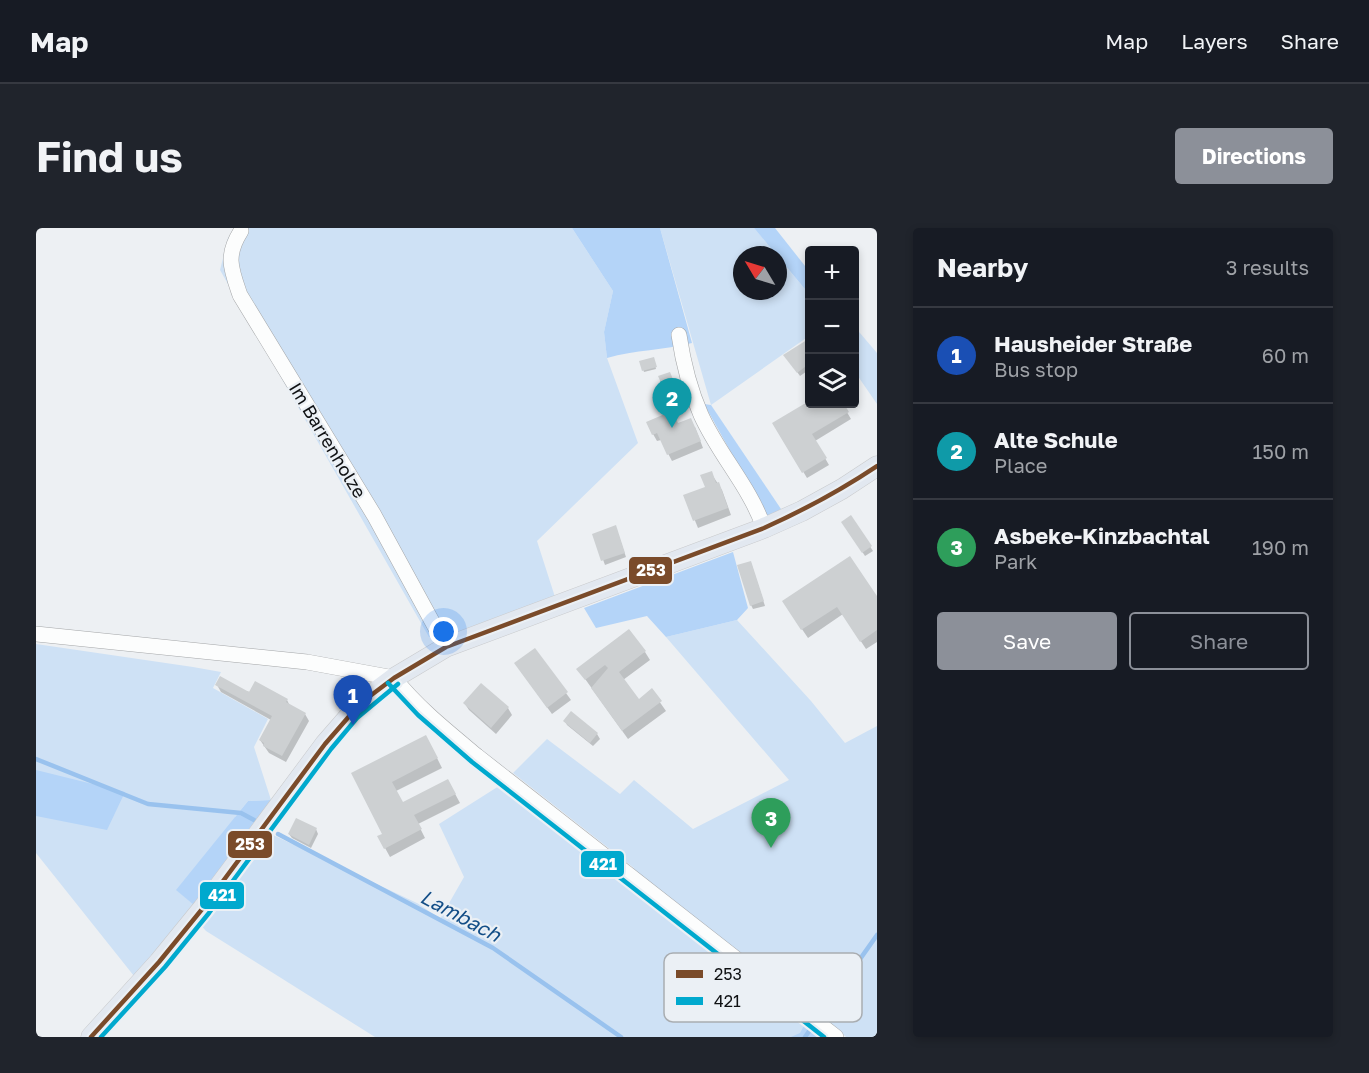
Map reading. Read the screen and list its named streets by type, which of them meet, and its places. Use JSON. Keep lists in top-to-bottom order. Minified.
{"streets":{"street":["Im Barrenholze"]},"water":["Lambach"],"lines":["transit line 253","transit line 421"],"legend":["253","421"],"north":"top left","page":{"header":"Map","nav":["Map","Layers","Share"],"buttons":["Directions",["Save","Share"]],"title":"Find us","heading":["Nearby","3 results"],"map_buttons":["+","−"],"list":[{"mark":"1","name":"Hausheider Straße","note":"Bus stop","value":"60 m"},{"mark":"2","name":"Alte Schule","note":"Place","value":"150 m"},{"mark":"3","name":"Asbeke-Kinzbachtal","note":"Park","value":"190 m"}],"pins":["2","1","3"]}}
